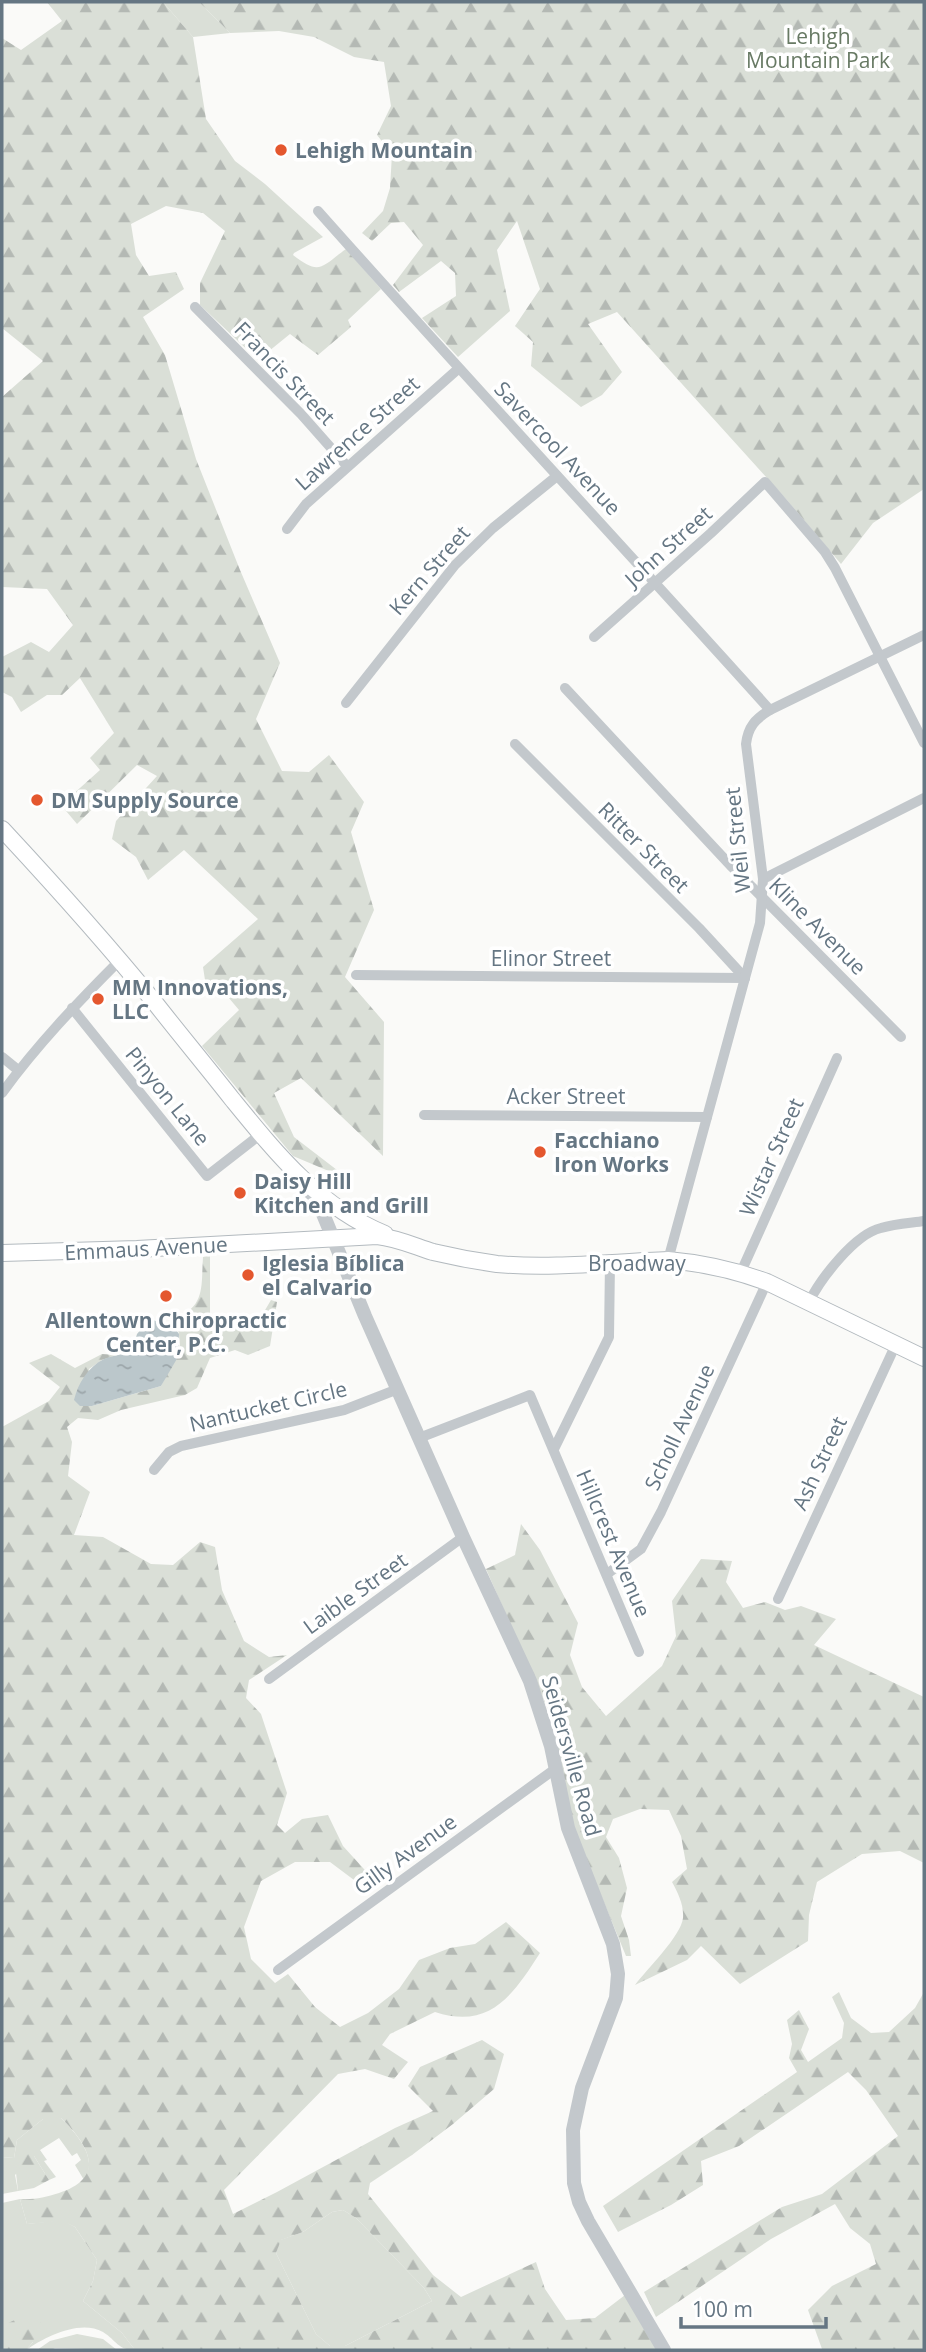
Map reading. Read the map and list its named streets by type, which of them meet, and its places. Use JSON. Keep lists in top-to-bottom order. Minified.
{"streets":{"main road":["Emmaus Avenue","Broadway"],"street":["Francis Street","Lawrence Street","Savercool Avenue","John Street","Kern Street","Weil Street","Ritter Street","Kline Avenue","Elinor Street","Pinyon Lane","Acker Street","Wistar Street","Nantucket Circle","Scholl Avenue","Ash Street","Hillcrest Avenue","Laible Street","Seidersville Road","Gilly Avenue"]},"crossings":[["Francis Street","Lawrence Street"],["Lawrence Street","Savercool Avenue"],["Savercool Avenue","John Street"],["Savercool Avenue","Kern Street"],["Savercool Avenue","Weil Street"],["John Street","Weil Street"],["Weil Street","Ritter Street"],["Weil Street","Kline Avenue"],["Weil Street","Elinor Street"],["Weil Street","Acker Street"],["Weil Street","Broadway"],["Ritter Street","Elinor Street"],["Wistar Street","Broadway"],["Emmaus Avenue","Broadway"],["Emmaus Avenue","Seidersville Road"],["Broadway","Scholl Avenue"],["Broadway","Ash Street"],["Broadway","Seidersville Road"],["Nantucket Circle","Seidersville Road"],["Scholl Avenue","Hillcrest Avenue"],["Hillcrest Avenue","Seidersville Road"],["Laible Street","Seidersville Road"],["Seidersville Road","Gilly Avenue"]],"parks":["Lehigh Mountain Park"],"places":["Lehigh Mountain","DM Supply Source","MM Innovations, LLC","Facchiano Iron Works","Daisy Hill Kitchen and Grill","Iglesia Bíblica el Calvario","Allentown Chiropractic Center, P.C."],"scale_bar":"100 m"}
